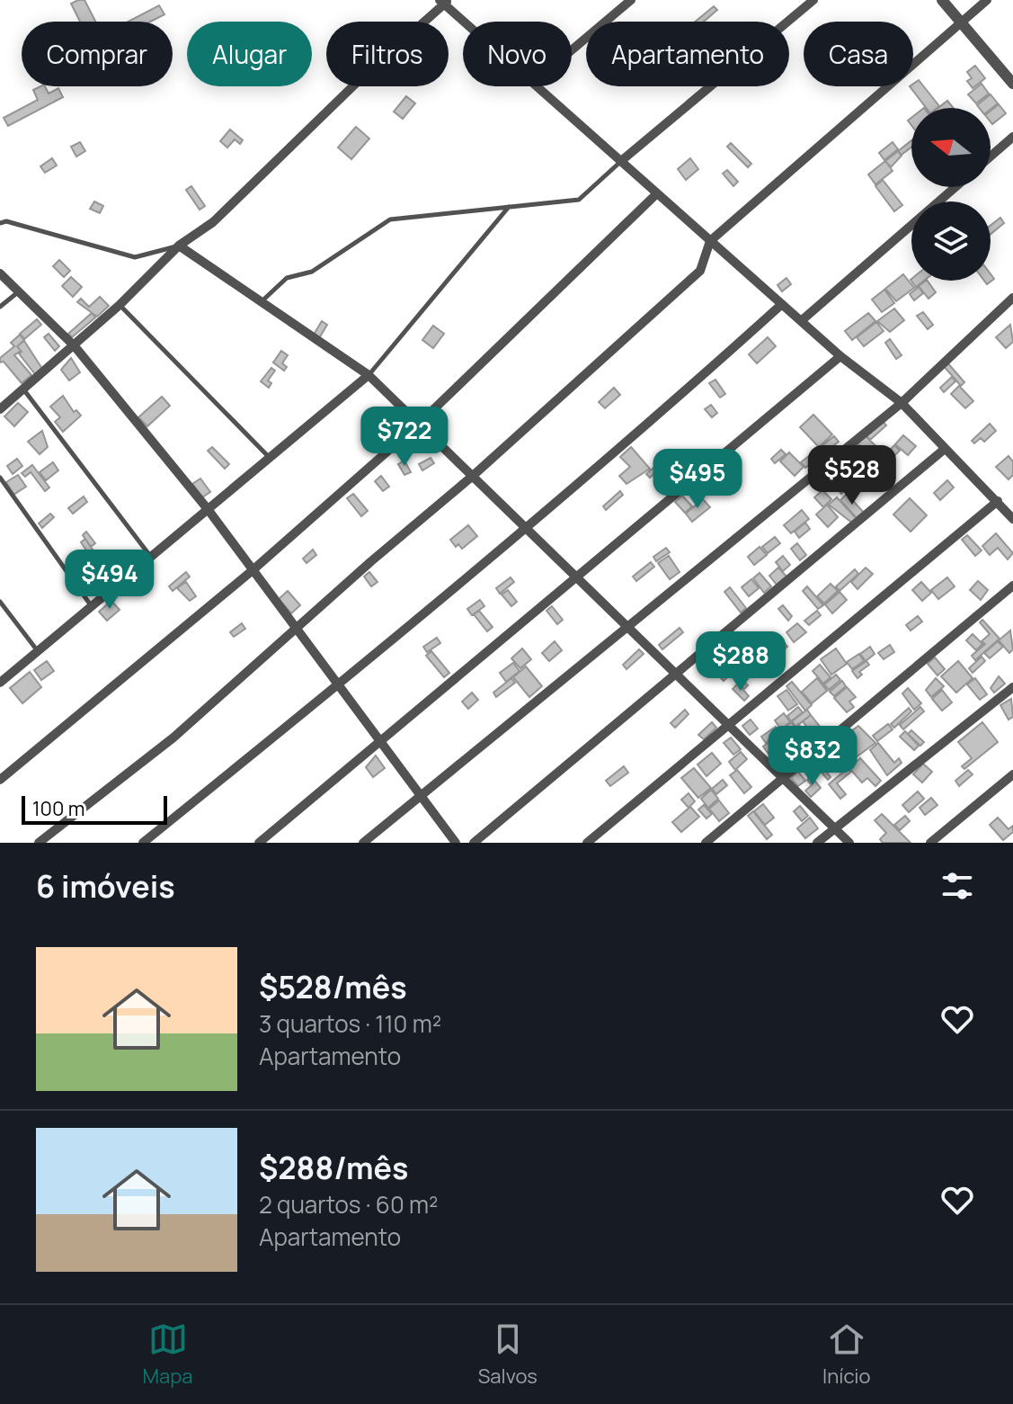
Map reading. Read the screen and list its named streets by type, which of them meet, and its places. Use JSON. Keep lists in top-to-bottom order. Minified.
{"scale_bar":"100 m","north":"left","page":{"chip":["Comprar","Alugar","Filtros","Novo","Apartamento","Casa"],"price":["$722","$528","$495","$494","$288","$832"],"scale":"100 m","heading":"6 imóveis","list":[{"name":"$528/mês","note":"3 quartos · 110 m² · Apartamento"},{"name":"$288/mês","note":"2 quartos · 60 m² · Apartamento"}],"tabs":["Mapa","Salvos","Início"]}}
